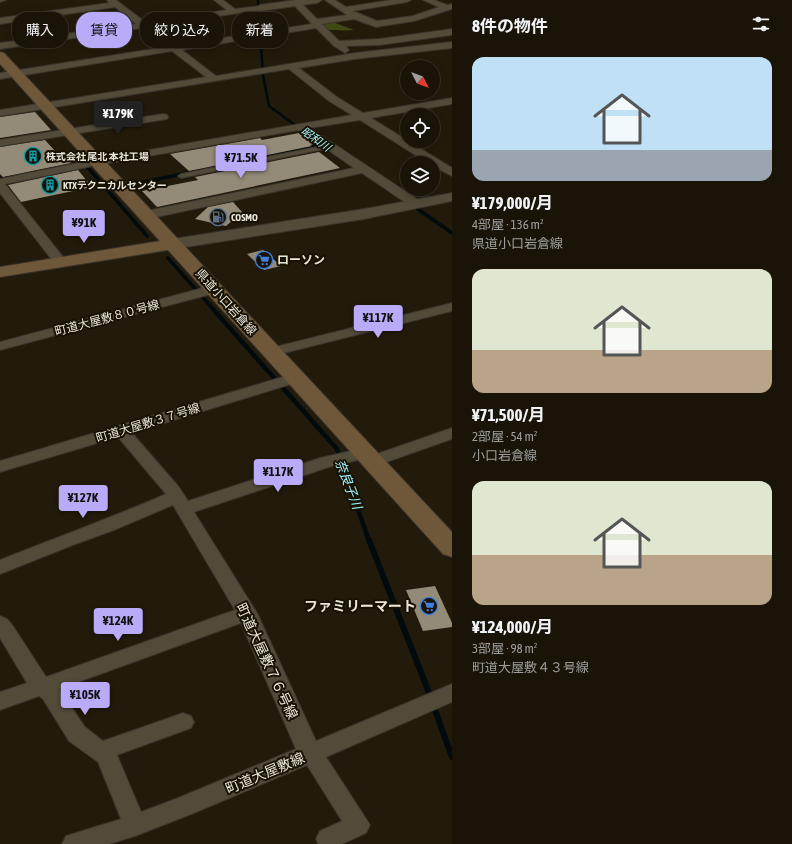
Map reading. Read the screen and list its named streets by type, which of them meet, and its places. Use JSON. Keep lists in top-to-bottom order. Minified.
{"streets":{"main road":["県道小口岩倉線"],"street":["町道大屋敷８０号線","町道大屋敷３７号線","町道大屋敷７６号線","町道大屋敷線"]},"crossings":[["県道小口岩倉線","町道大屋敷８０号線"],["県道小口岩倉線","町道大屋敷３７号線"],["町道大屋敷３７号線","町道大屋敷７６号線"],["町道大屋敷７６号線","町道大屋敷線"]],"water":["昭和川","奈良子川"],"places":{"building":["株式会社 尾北 本社工場","KTXテクニカルセンター"],"fuel station":["COSMO"],"supermarket":["ローソン","ファミリーマート"]},"north":"bottom right","page":{"heading":"8件の物件","chip":["購入","賃貸","絞り込み","新着"],"list":[{"name":"¥179,000/月","note":"4部屋 · 136 m² · 県道小口岩倉線"},{"name":"¥71,500/月","note":"2部屋 · 54 m² · 小口岩倉線"},{"name":"¥124,000/月","note":"3部屋 · 98 m² · 町道大屋敷４３号線"}],"price":["¥179K","¥71.5K","¥91K","¥117K","¥117K","¥127K","¥124K","¥105K"]}}
